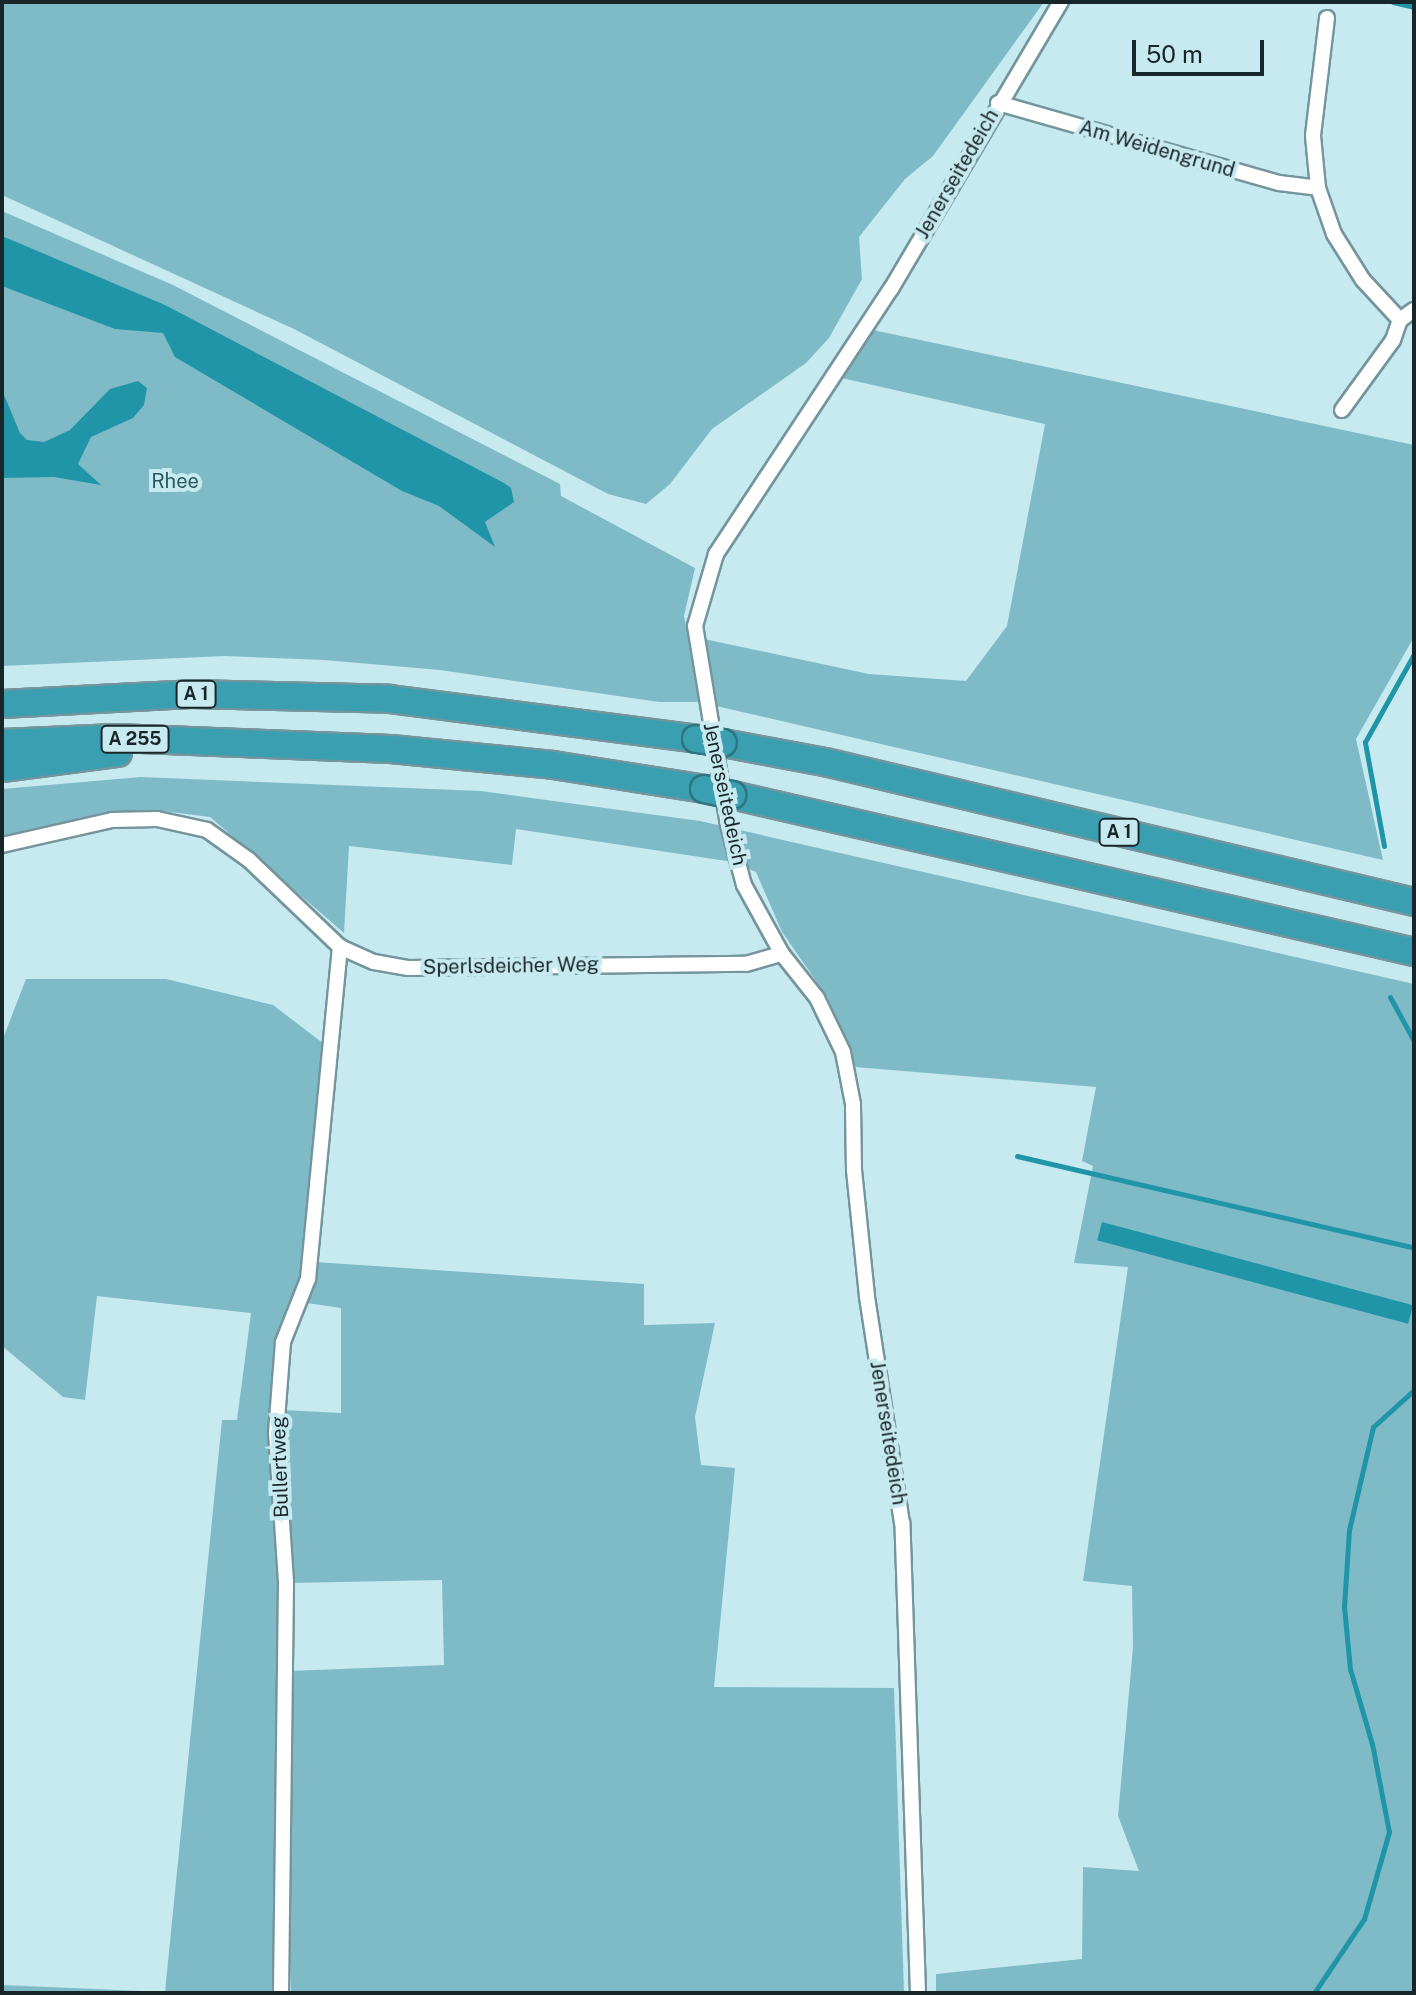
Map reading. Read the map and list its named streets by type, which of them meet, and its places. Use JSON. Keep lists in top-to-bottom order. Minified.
{"streets":{"highway":["A 1","A 255"],"street":["Am Weidengrund","Jenerseitedeich","Sperlsdeicher Weg","Bullertweg"]},"crossings":[["Am Weidengrund","Jenerseitedeich"],["Jenerseitedeich","Sperlsdeicher Weg"],["Sperlsdeicher Weg","Bullertweg"]],"parks":["Rhee"],"scale_bar":"50 m"}
